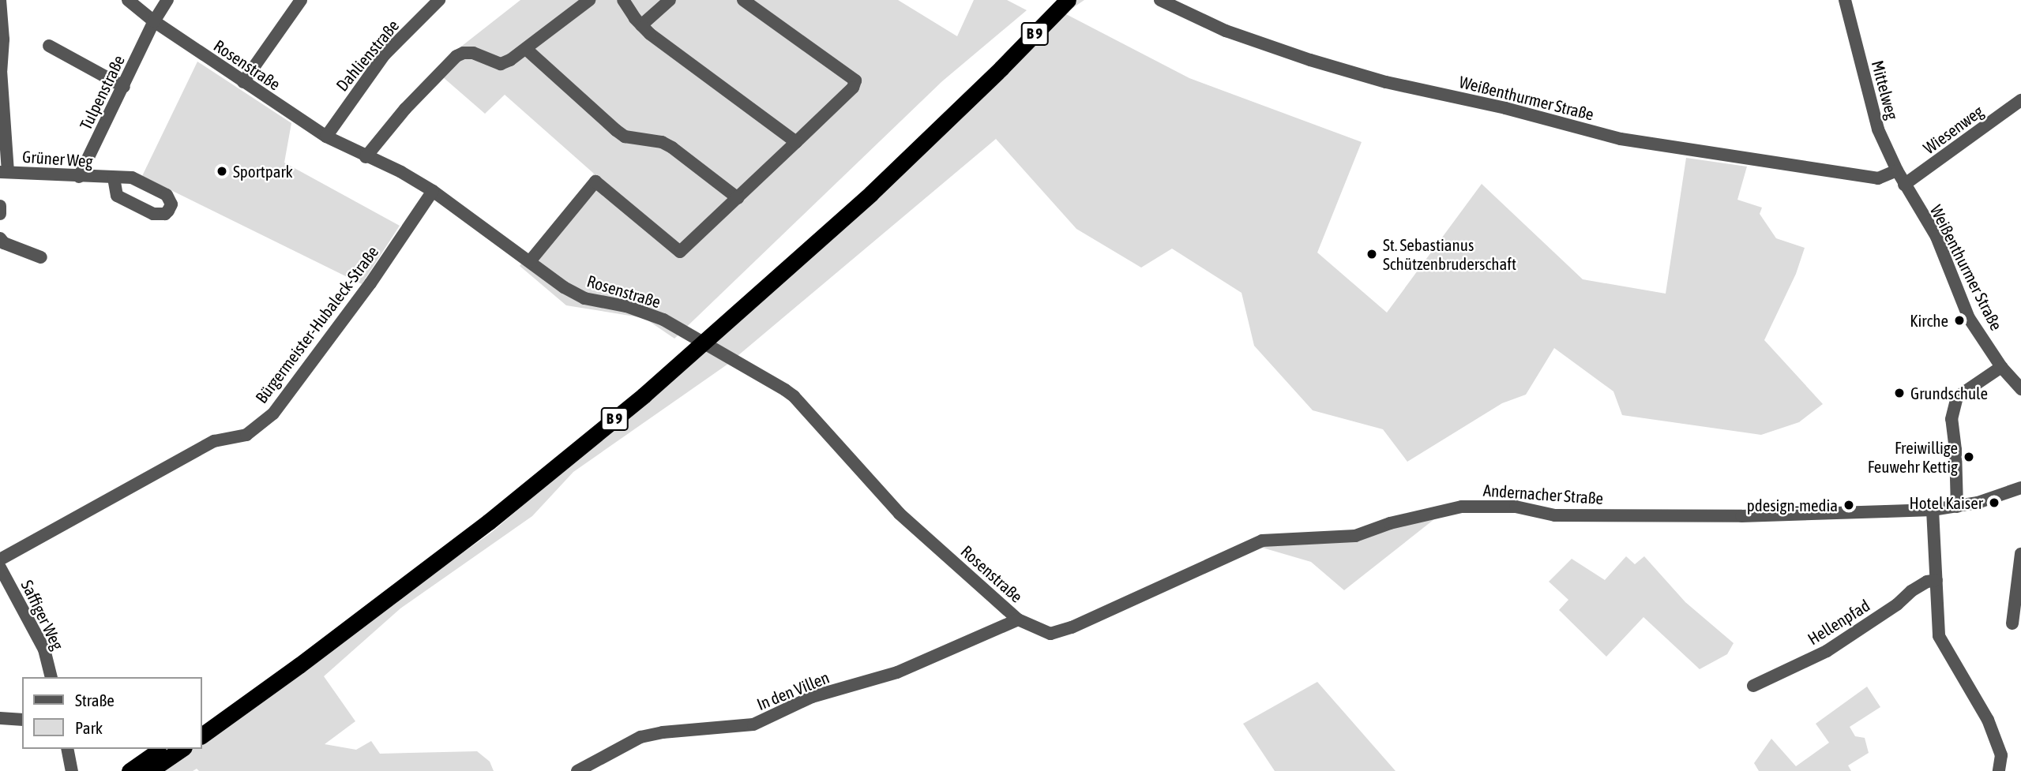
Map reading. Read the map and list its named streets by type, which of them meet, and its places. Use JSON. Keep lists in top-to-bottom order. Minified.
{"streets":{"highway":["B 9"],"street":["Dahlienstraße","Rosenstraße","Mittelweg","Tulpenstraße","Weißenthurmer Straße","Wiesenweg","Grüner Weg","Bürgermeister-Hubaleck-Straße","Andernacher Straße","Saffiger Weg","Hellenpfad","In den Villen"]},"crossings":[["Dahlienstraße","Rosenstraße"],["Rosenstraße","Tulpenstraße"],["Rosenstraße","Bürgermeister-Hubaleck-Straße"],["Rosenstraße","Andernacher Straße"],["Rosenstraße","In den Villen"],["Mittelweg","Weißenthurmer Straße"],["Mittelweg","Wiesenweg"],["Tulpenstraße","Grüner Weg"],["Weißenthurmer Straße","Wiesenweg"]],"places":["Sportpark","St. Sebastianus Schützenbruderschaft","Kirche","Grundschule","Freiwillige Feuwehr Kettig","Hotel Kaiser","pdesign-media"],"legend":["Straße","Park"]}
